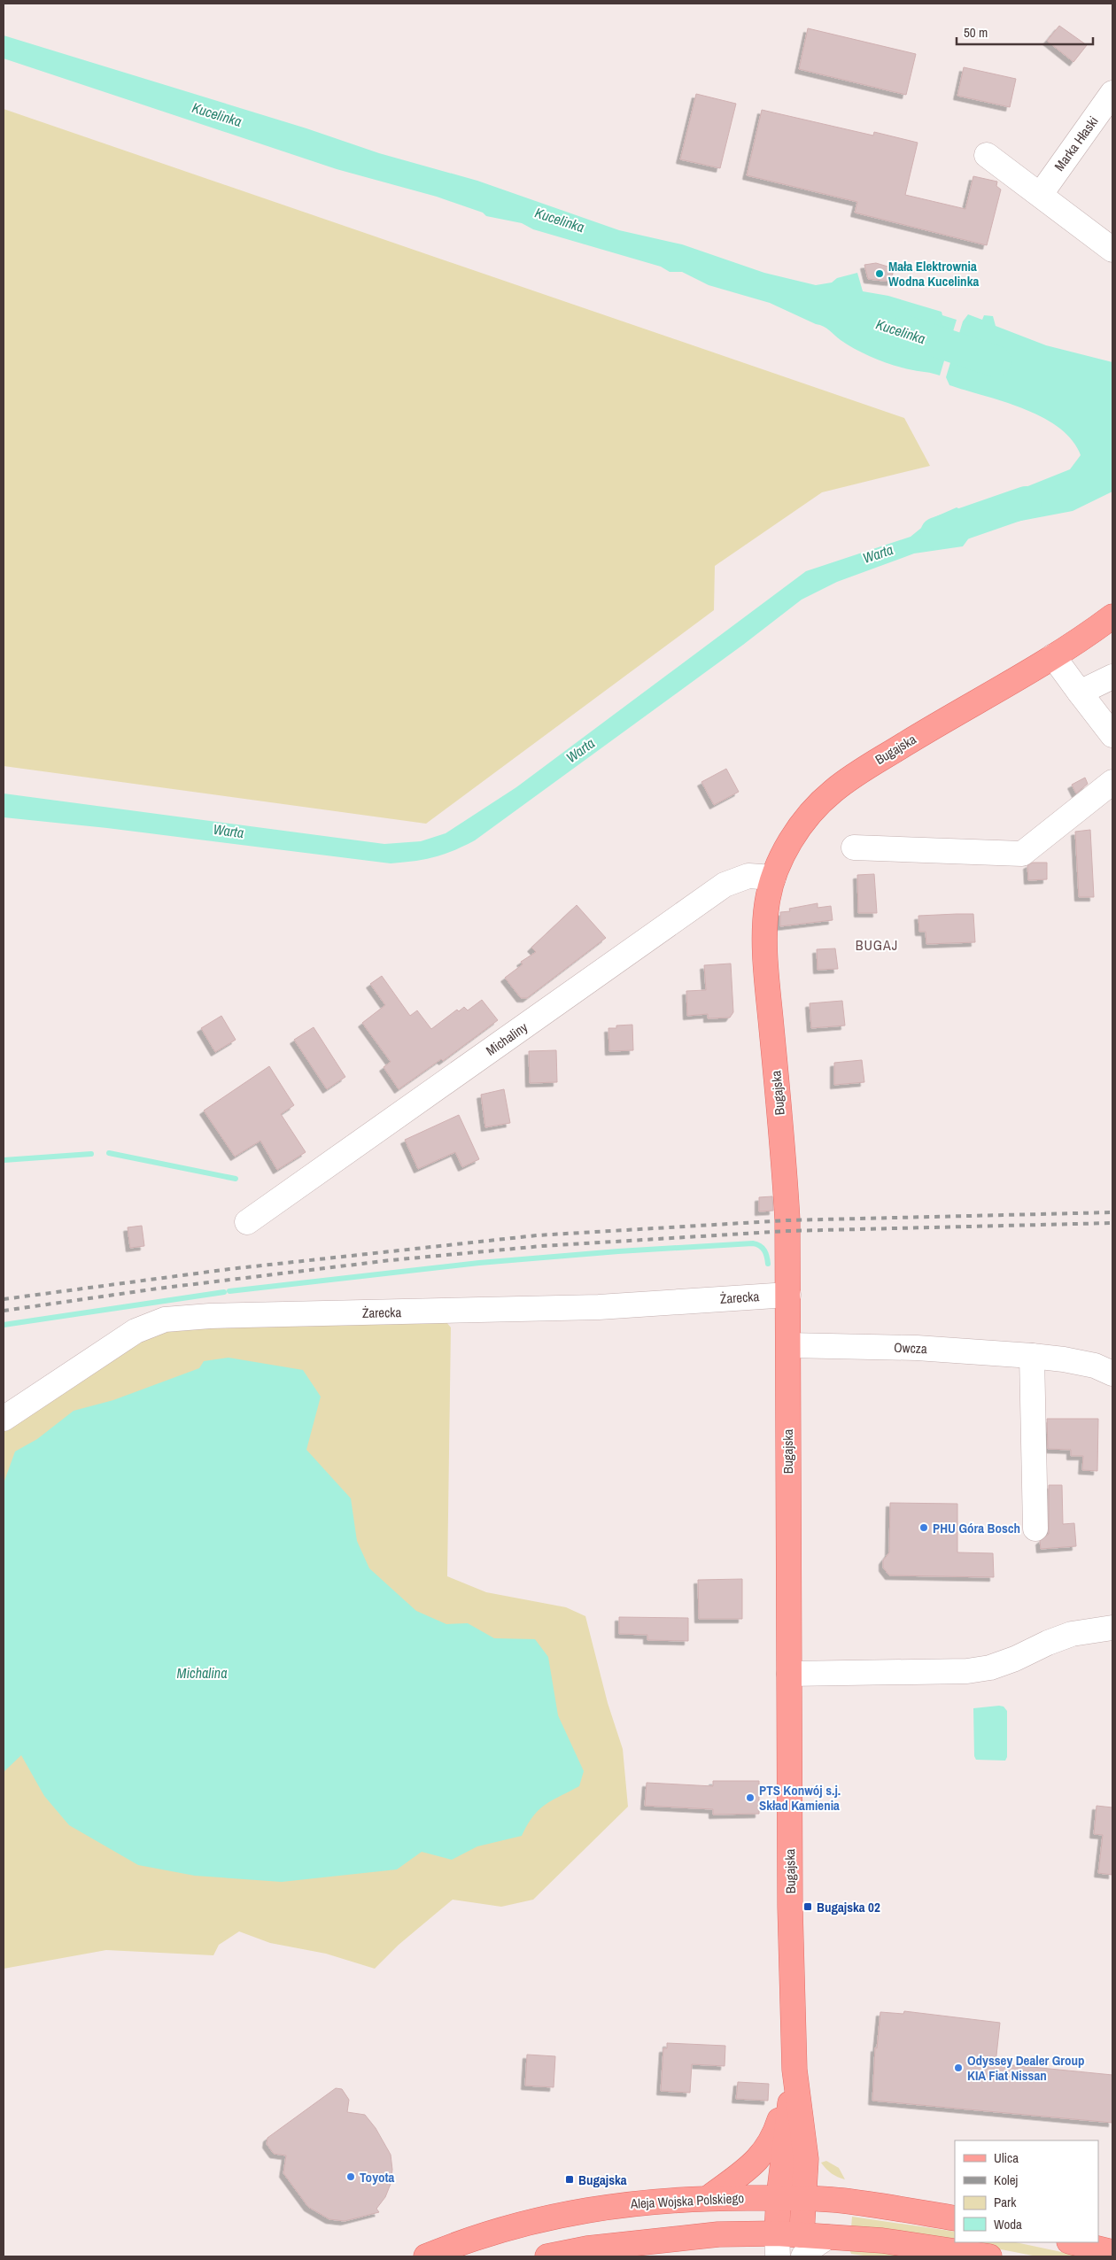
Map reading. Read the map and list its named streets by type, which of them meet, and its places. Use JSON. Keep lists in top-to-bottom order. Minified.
{"streets":{"main road":["Bugajska","Aleja Wojska Polskiego"],"street":["Marka Hłaski","Michaliny","Żarecka","Owcza"]},"crossings":[["Bugajska","Michaliny"],["Bugajska","Żarecka"],["Bugajska","Owcza"],["Bugajska","Aleja Wojska Polskiego"]],"districts":["BUGAJ"],"water":["Kucelinka","Warta","Michalina"],"places":{"other":["Mała Elektrownia Wodna Kucelinka","PHU Góra Bosch","PTS Konwój s.j. Skład Kamienia","Odyssey Dealer Group KIA Fiat Nissan","Toyota"],"transit":["Bugajska 02","Bugajska"]},"legend":["Ulica","Kolej","Park","Woda"],"scale_bar":"50 m"}
